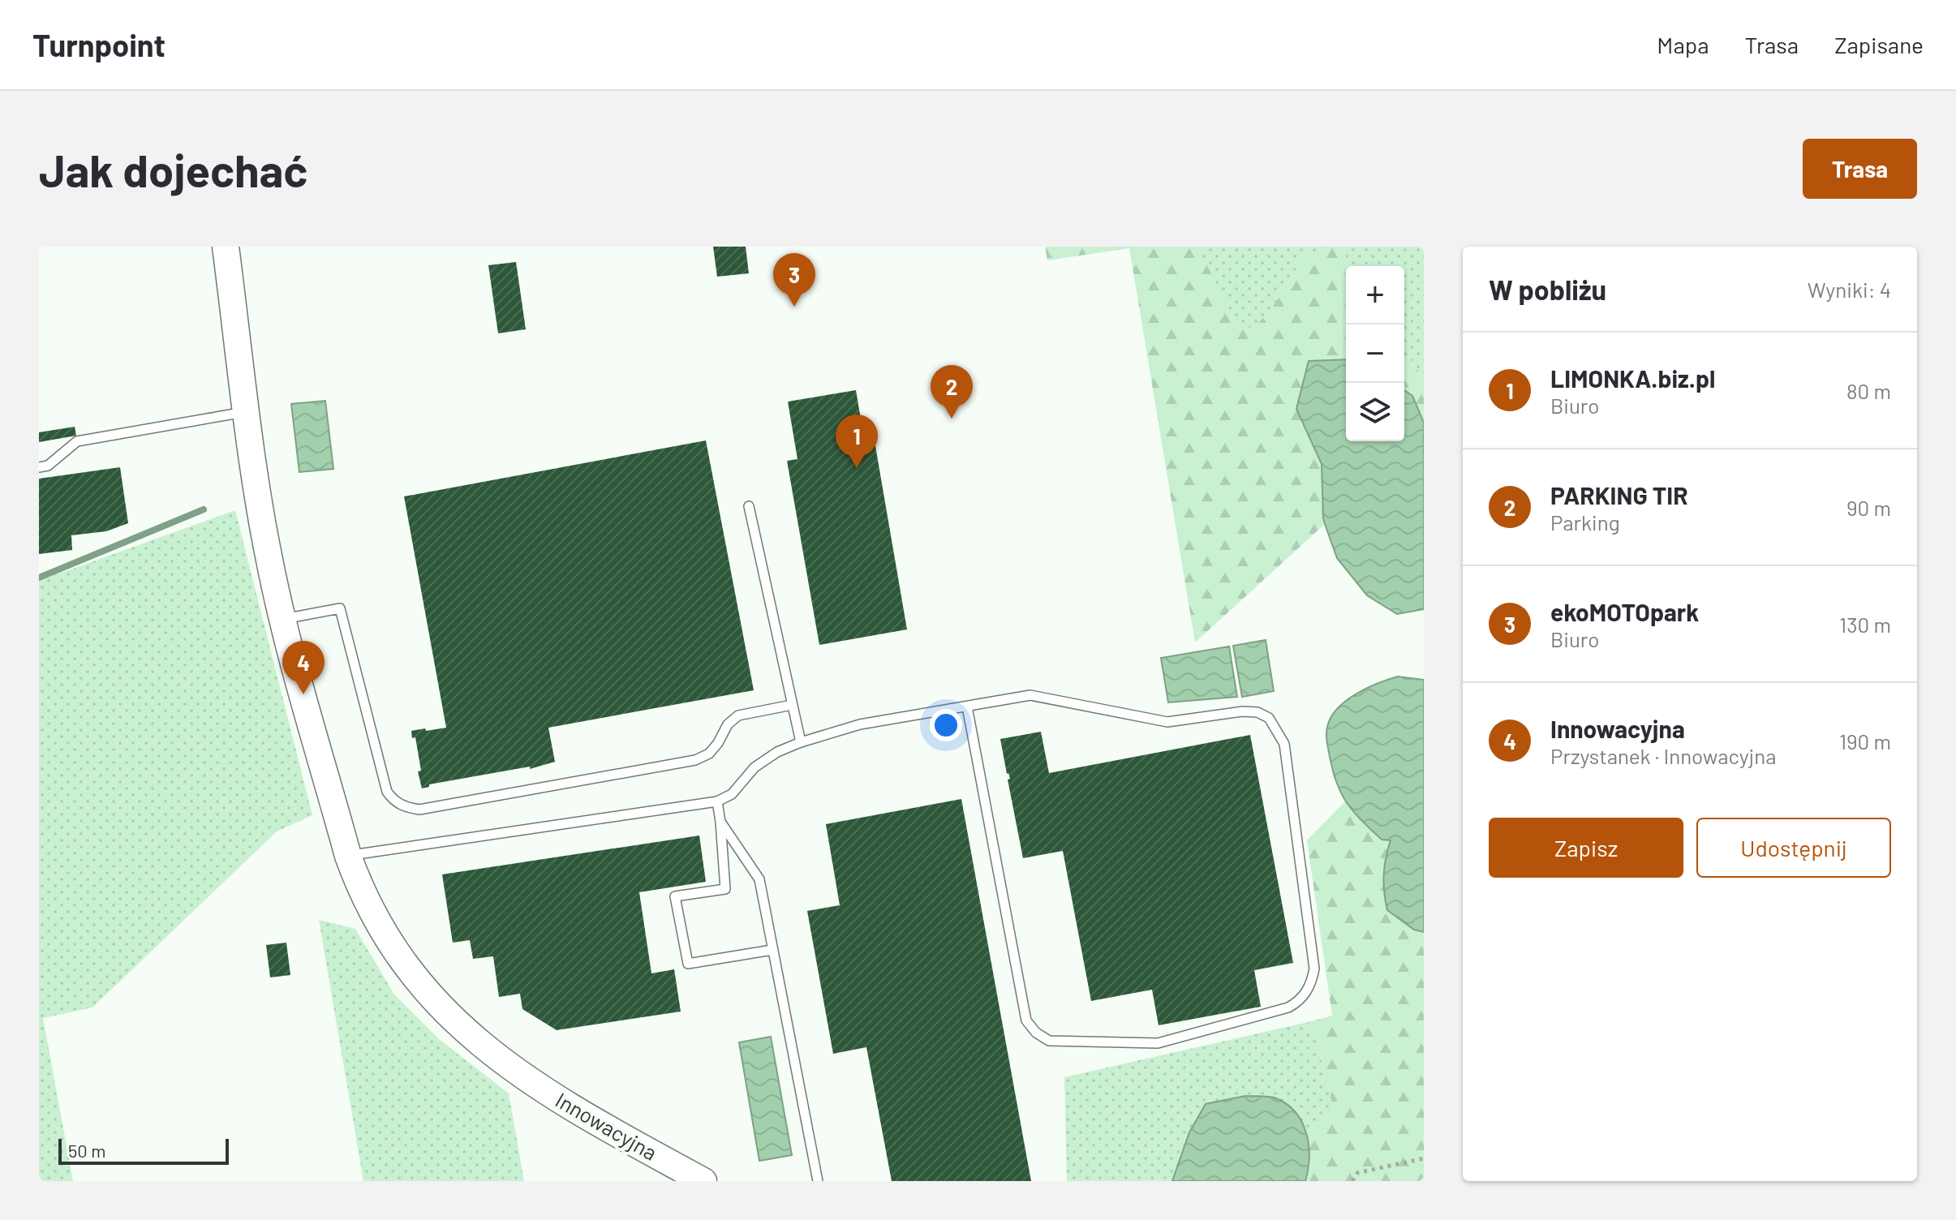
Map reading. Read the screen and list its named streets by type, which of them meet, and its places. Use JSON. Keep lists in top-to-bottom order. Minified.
{"streets":{"street":["Innowacyjna"]},"scale_bar":"50 m","page":{"header":"Turnpoint","nav":["Mapa","Trasa","Zapisane"],"buttons":["Trasa",["Zapisz","Udostępnij"]],"title":"Jak dojechać","heading":["W pobliżu","Wyniki: 4"],"pins":["3","2","1","4"],"map_buttons":["+","−"],"list":[{"mark":"1","name":"LIMONKA.biz.pl","note":"Biuro","value":"80 m"},{"mark":"2","name":"PARKING TIR","note":"Parking","value":"90 m"},{"mark":"3","name":"ekoMOTOpark","note":"Biuro","value":"130 m"},{"mark":"4","name":"Innowacyjna","note":"Przystanek · Innowacyjna","value":"190 m"}],"scale":"50 m"}}
